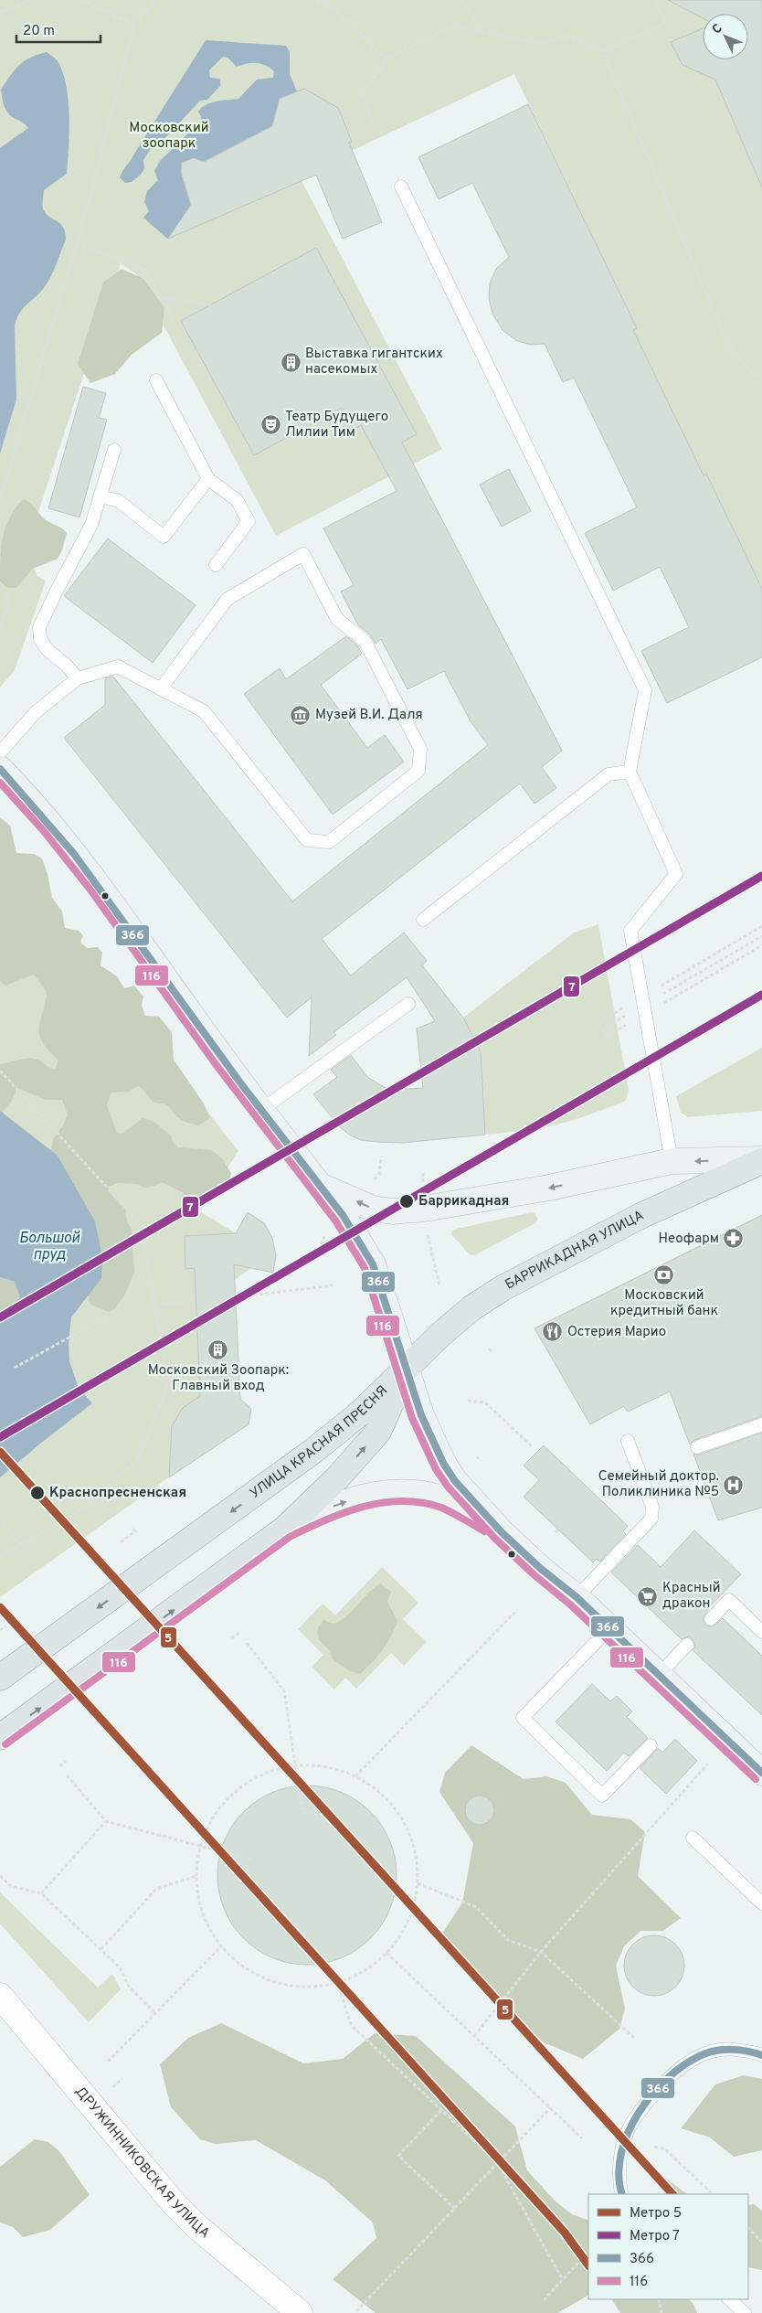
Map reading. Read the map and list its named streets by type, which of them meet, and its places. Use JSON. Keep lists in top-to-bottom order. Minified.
{"streets":{"main road":["БАРРИКАДНАЯ УЛИЦА","УЛИЦА КРАСНАЯ ПРЕСНЯ"],"street":["ДРУЖИННИКОВСКАЯ УЛИЦА"]},"crossings":[["БАРРИКАДНАЯ УЛИЦА","УЛИЦА КРАСНАЯ ПРЕСНЯ"]],"water":["Большой пруд"],"parks":["Московский зоопарк"],"places":{"building":["Выставка гигантских насекомых","Московский Зоопарк: Главный вход"],"theatre":["Театр Будущего Лилии Тим"],"museum":["Музей В.И. Даля"],"other":["Баррикадная","Краснопресненская"],"pharmacy":["Неофарм"],"bank":["Московский кредитный банк"],"restaurant":["Остерия Марио"],"hospital":["Семейный доктор. Поликлиника №5"],"supermarket":["Красный дракон"]},"lines":["transit line 366","transit line 116","metro line 7","metro line 5"],"legend":["Метро 5","Метро 7","366","116"],"scale_bar":"20 m","north":"top left"}
